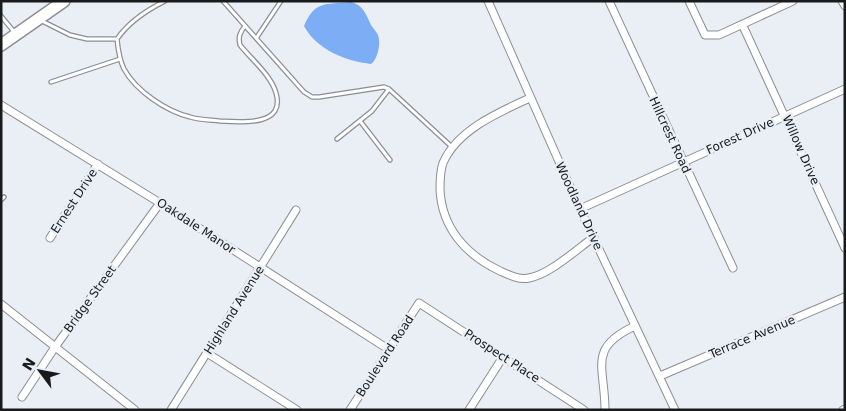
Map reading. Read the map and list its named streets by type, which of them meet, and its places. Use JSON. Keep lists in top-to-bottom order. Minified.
{"streets":{"street":["Hillcrest Road","Forest Drive","Willow Drive","Ernest Drive","Woodland Drive","Oakdale Manor","Bridge Street","Highland Avenue","Terrace Avenue","Boulevard Road","Prospect Place"]},"crossings":[["Hillcrest Road","Forest Drive"],["Forest Drive","Willow Drive"],["Forest Drive","Woodland Drive"],["Ernest Drive","Oakdale Manor"],["Woodland Drive","Terrace Avenue"],["Oakdale Manor","Bridge Street"],["Oakdale Manor","Highland Avenue"],["Oakdale Manor","Boulevard Road"],["Boulevard Road","Prospect Place"]],"north":"top left"}
